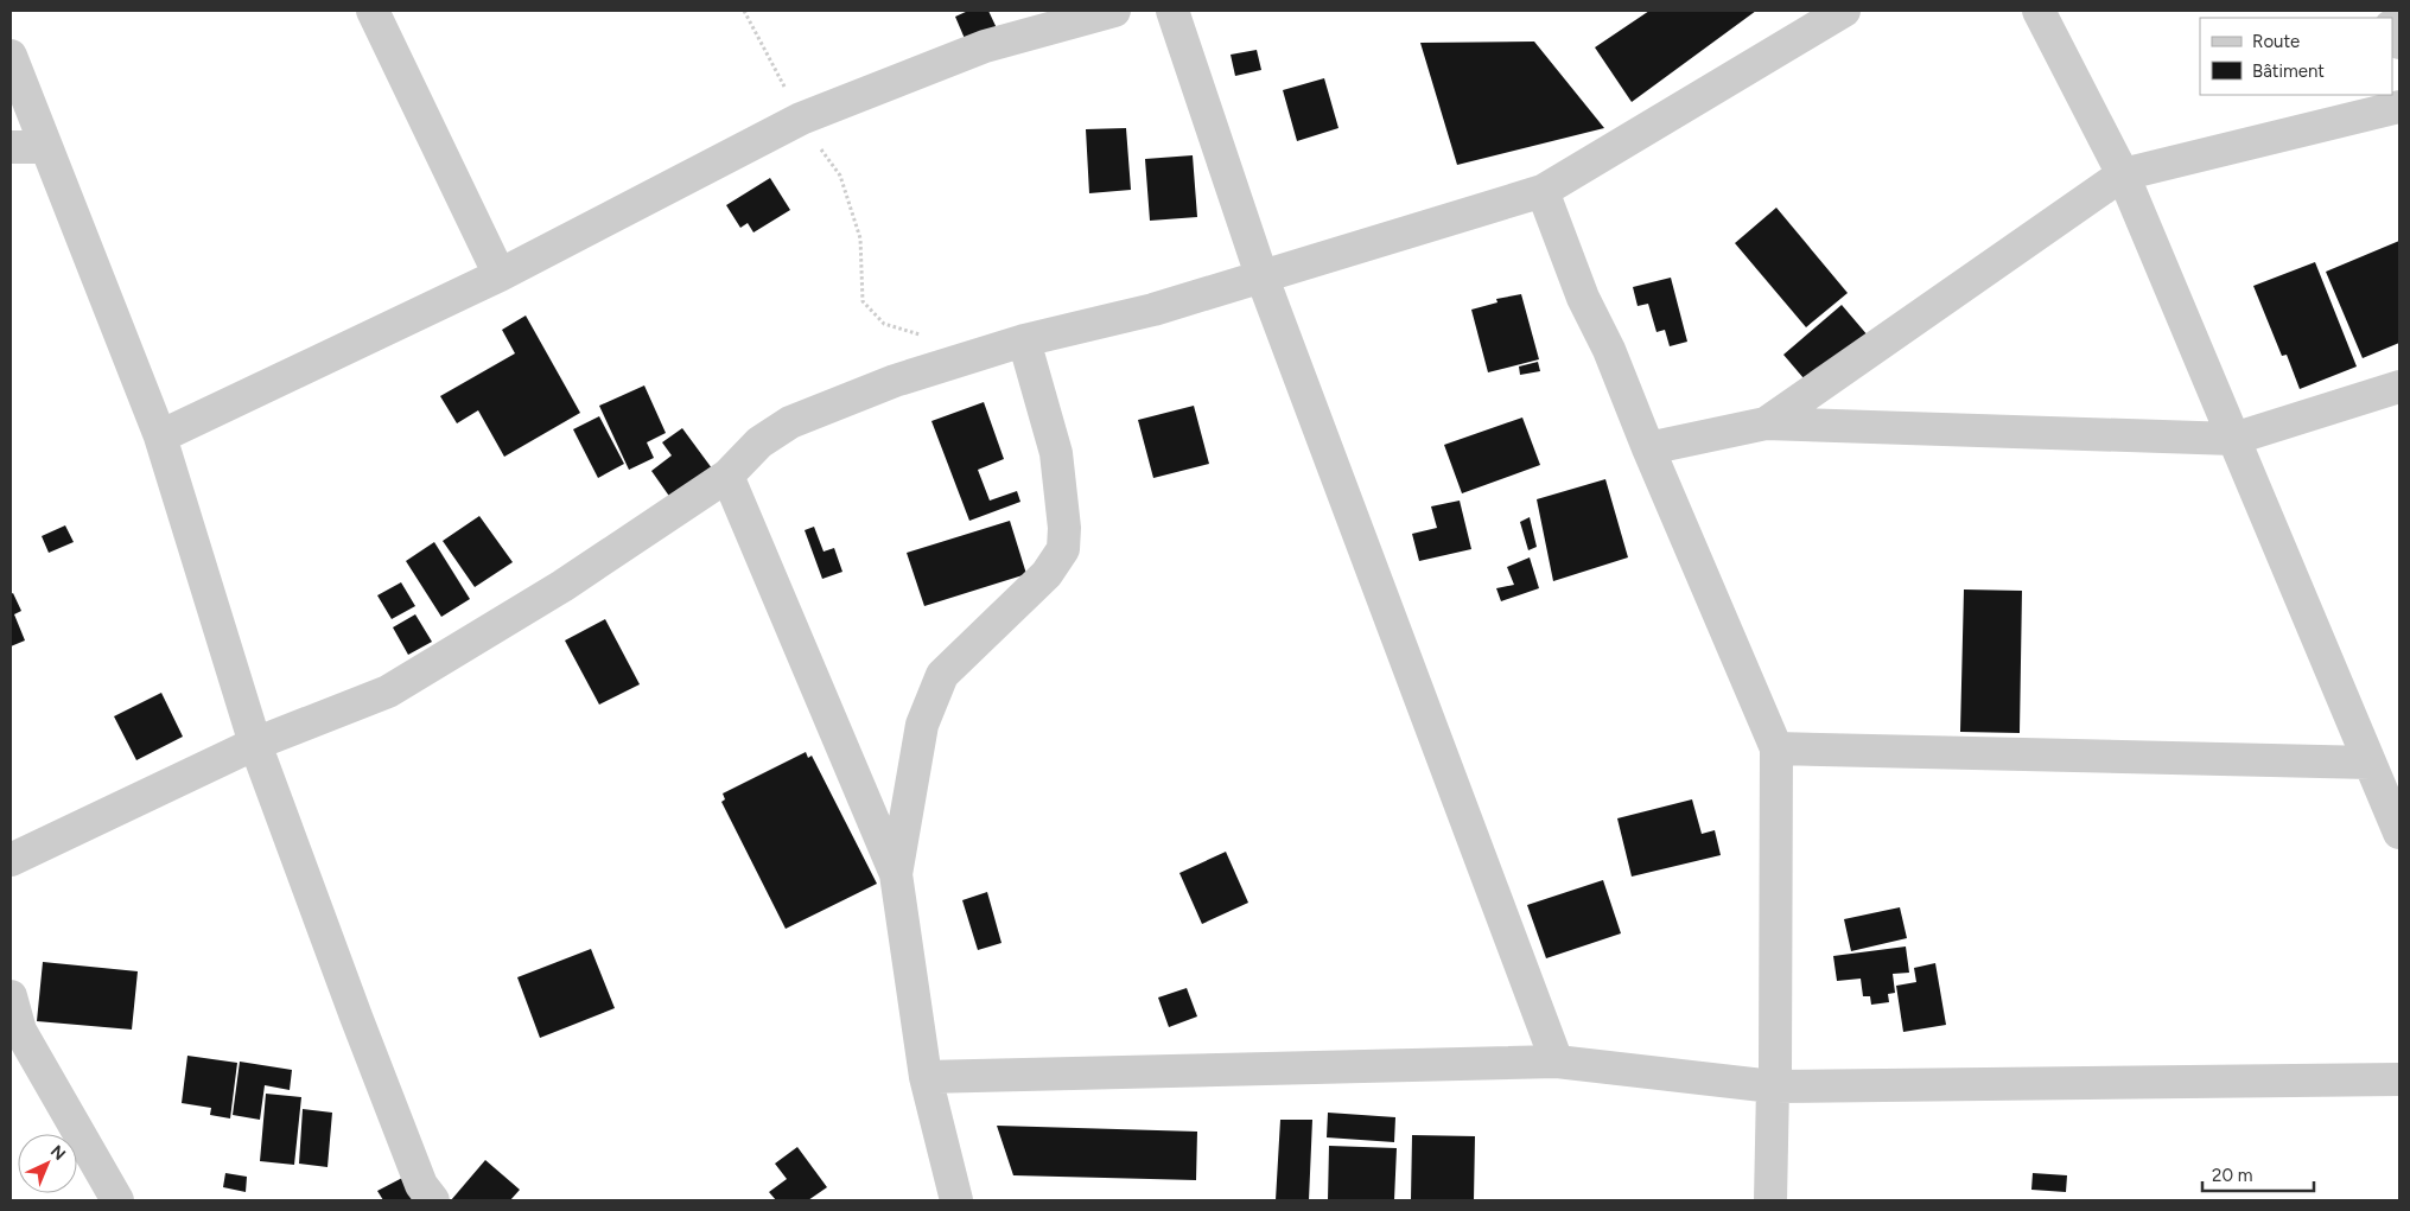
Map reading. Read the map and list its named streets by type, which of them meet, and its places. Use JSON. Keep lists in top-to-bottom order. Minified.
{"legend":["Route","Bâtiment"],"scale_bar":"20 m","north":"top right"}
